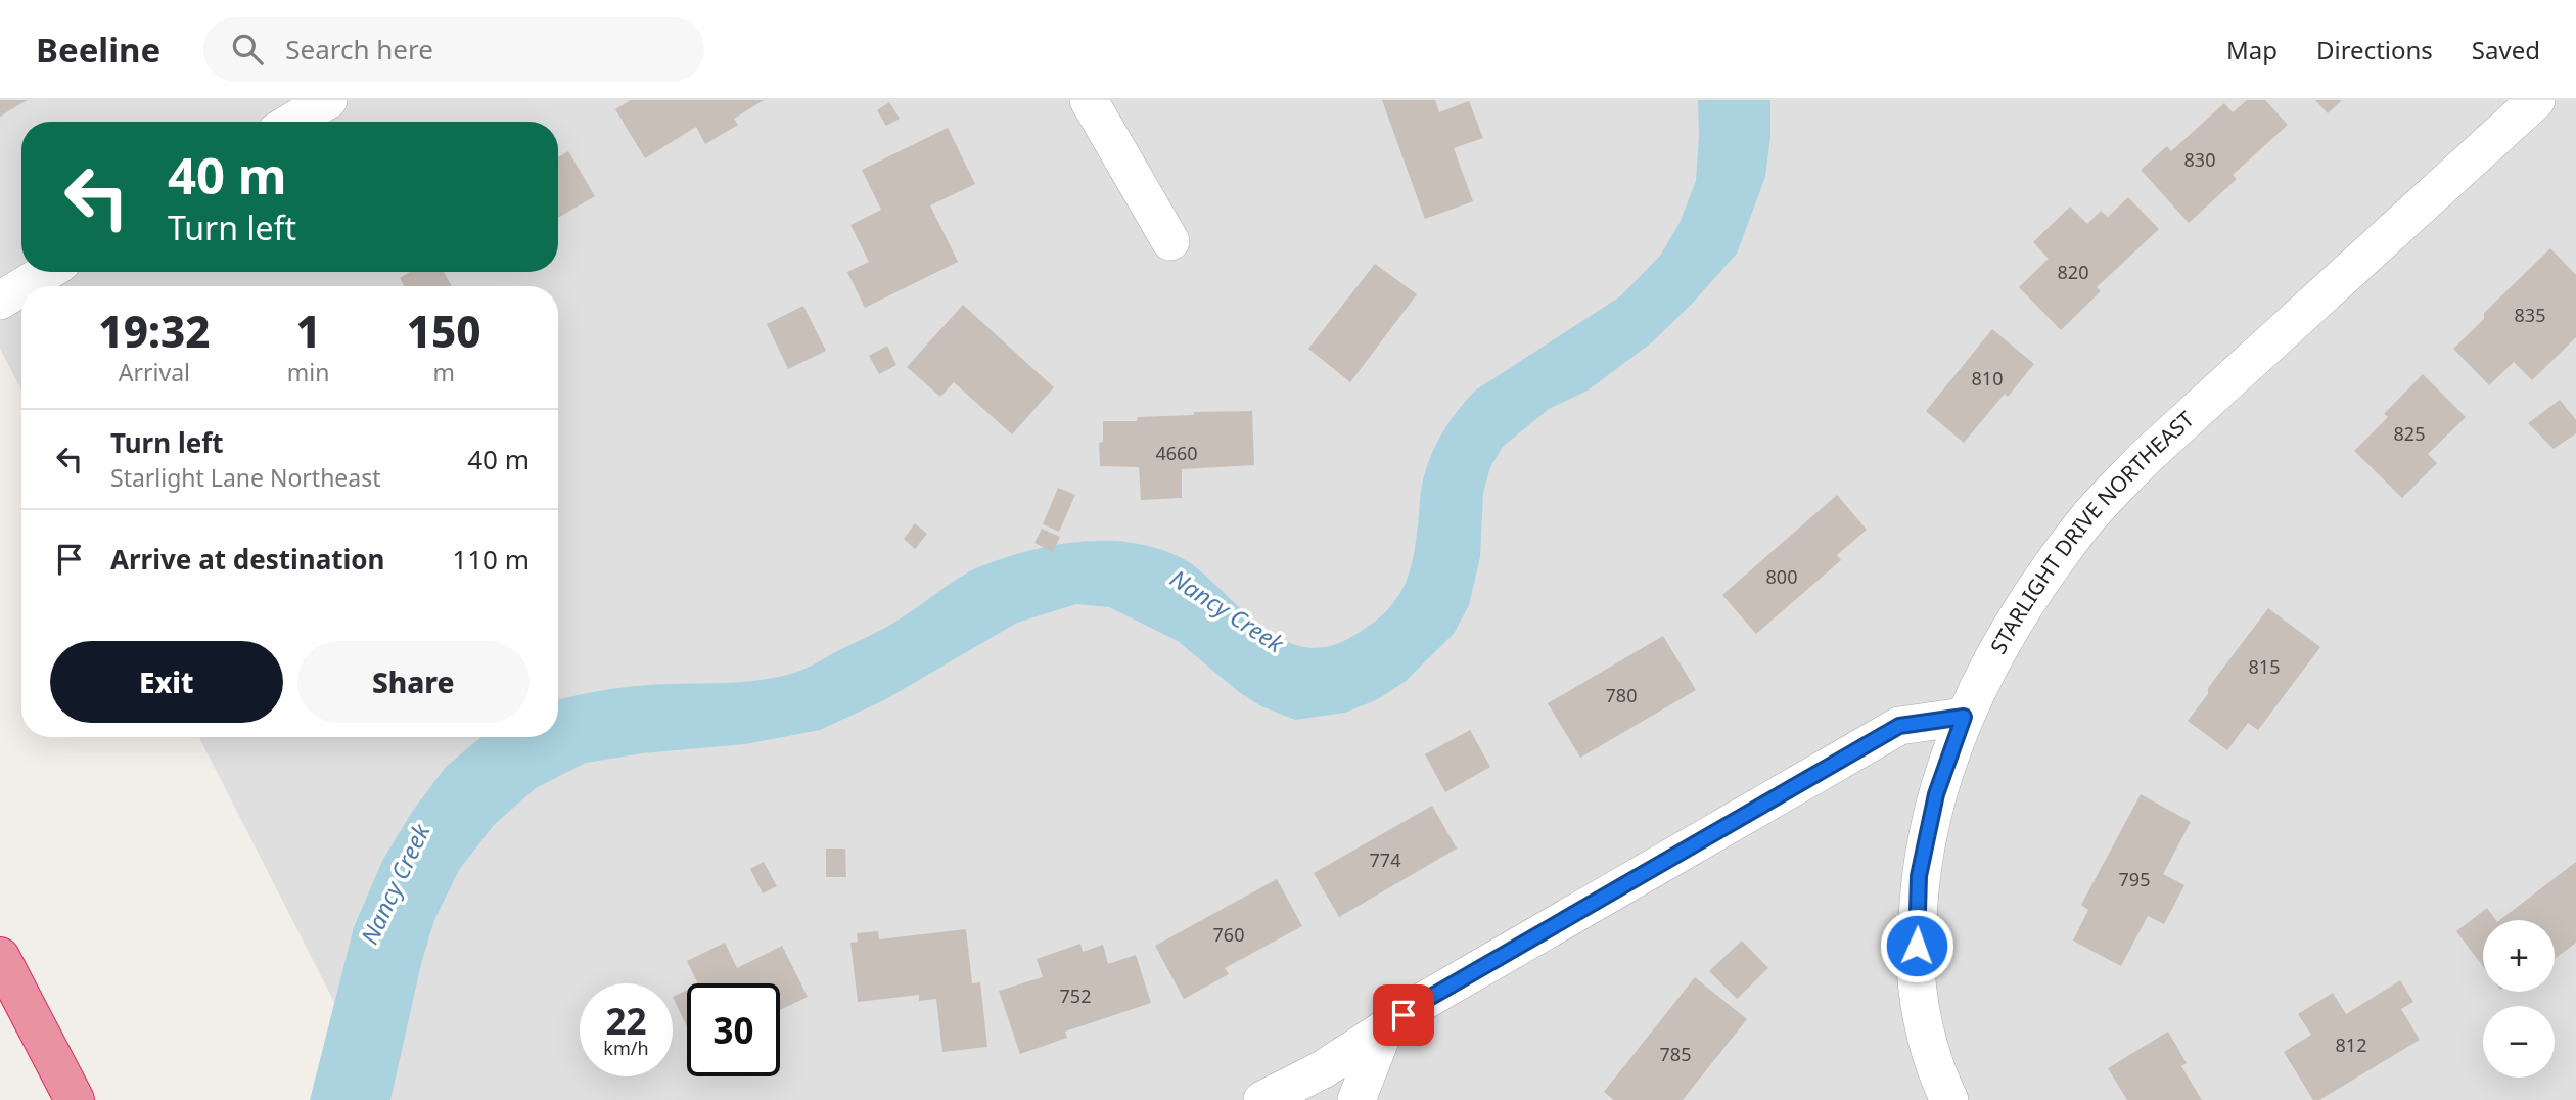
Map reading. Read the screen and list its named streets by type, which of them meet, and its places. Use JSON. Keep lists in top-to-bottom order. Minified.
{"streets":{"street":["STARLIGHT DRIVE NORTHEAST"]},"water":["Nancy Creek"],"house_numbers":["830","820","835","810","825","4660","800","815","780","774","795","760","752","812","785"],"page":{"header":"Beeline","search":"Search here","nav":["Map","Directions","Saved"],"turn":["40 m","Turn left"],"eta":["19:32","Arrival","1","min","150","m"],"list":[{"name":"Turn left","note":"Starlight Lane Northeast","value":"40 m"},{"name":"Arrive at destination","value":"110 m"}],"buttons":["Exit","Share"],"map_buttons":["+","−"],"speed":"22 km/h","limit":"30"}}
